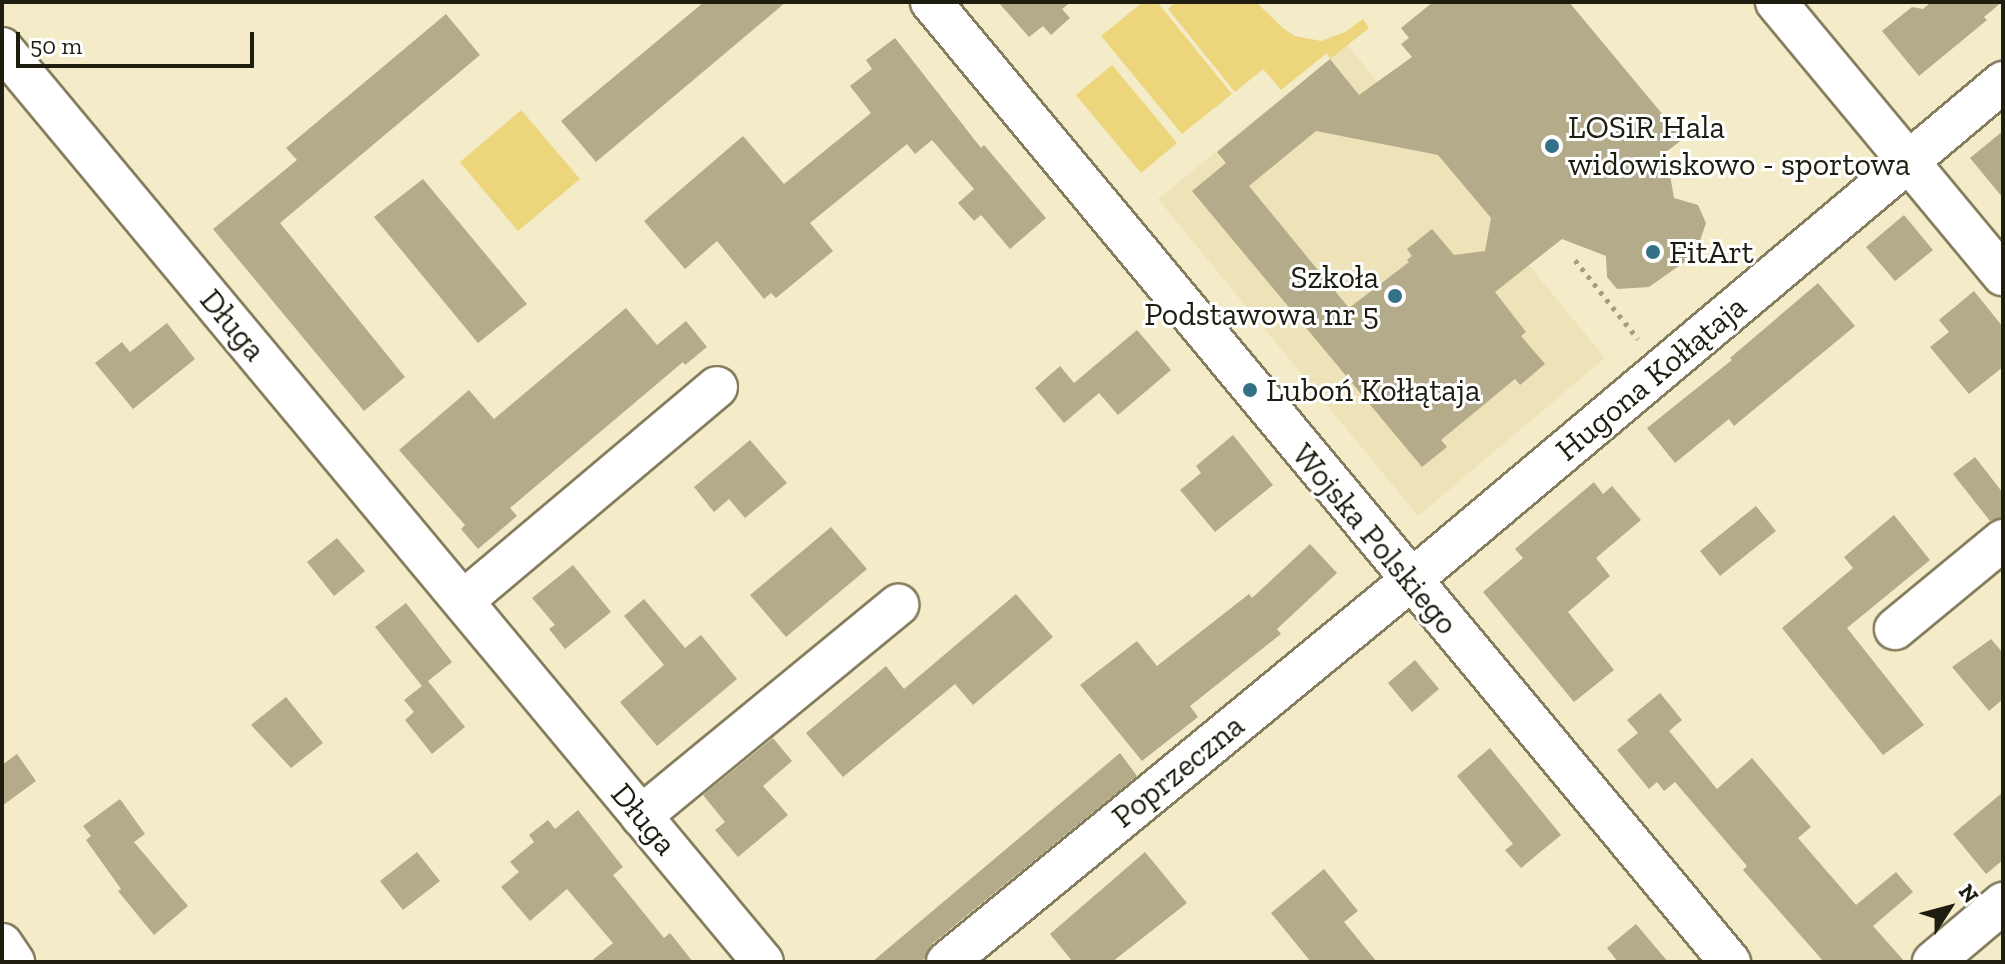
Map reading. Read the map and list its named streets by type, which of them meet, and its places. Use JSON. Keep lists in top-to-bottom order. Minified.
{"streets":{"street":["Długa","Hugona Kołłątaja","Wojska Polskiego","Poprzeczna"]},"crossings":[["Hugona Kołłątaja","Wojska Polskiego"],["Hugona Kołłątaja","Poprzeczna"],["Wojska Polskiego","Poprzeczna"]],"places":["LOSiR Hala widowiskowo - sportowa","FitArt","Szkoła Podstawowa nr 5","Luboń Kołłątaja"],"scale_bar":"50 m","north":"top right"}
